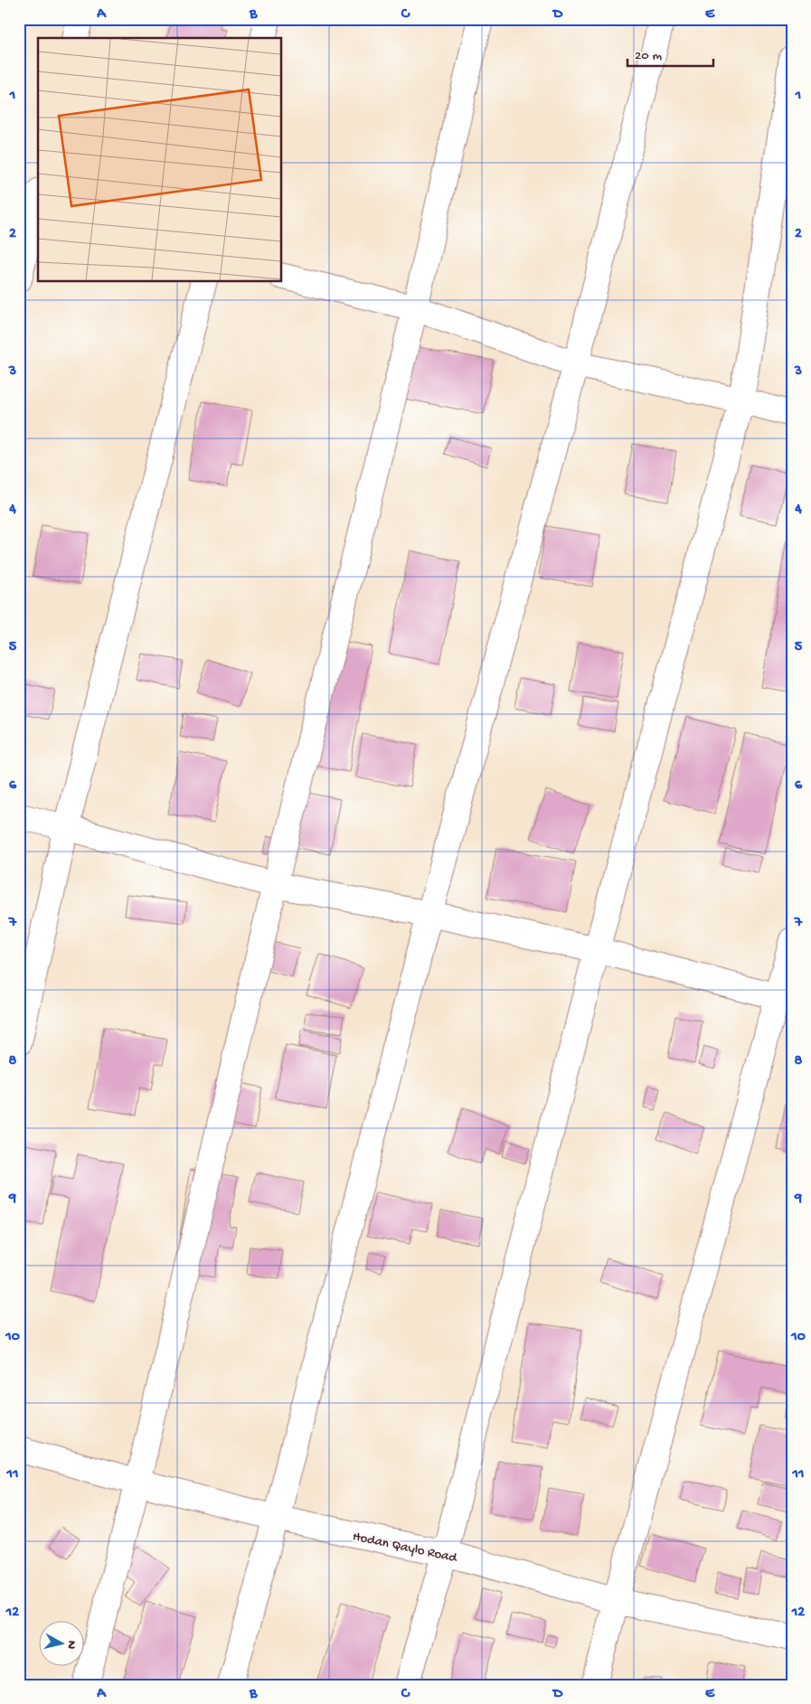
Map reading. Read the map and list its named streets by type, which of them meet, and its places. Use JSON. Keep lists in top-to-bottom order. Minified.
{"streets":{"street":["Hodan Qaylo Road"]},"scale_bar":"20 m","north":"right","grid":{"columns":["A","B","C","D","E"],"rows":["1","2","3","4","5","6","7","8","9","10","11","12"]}}
